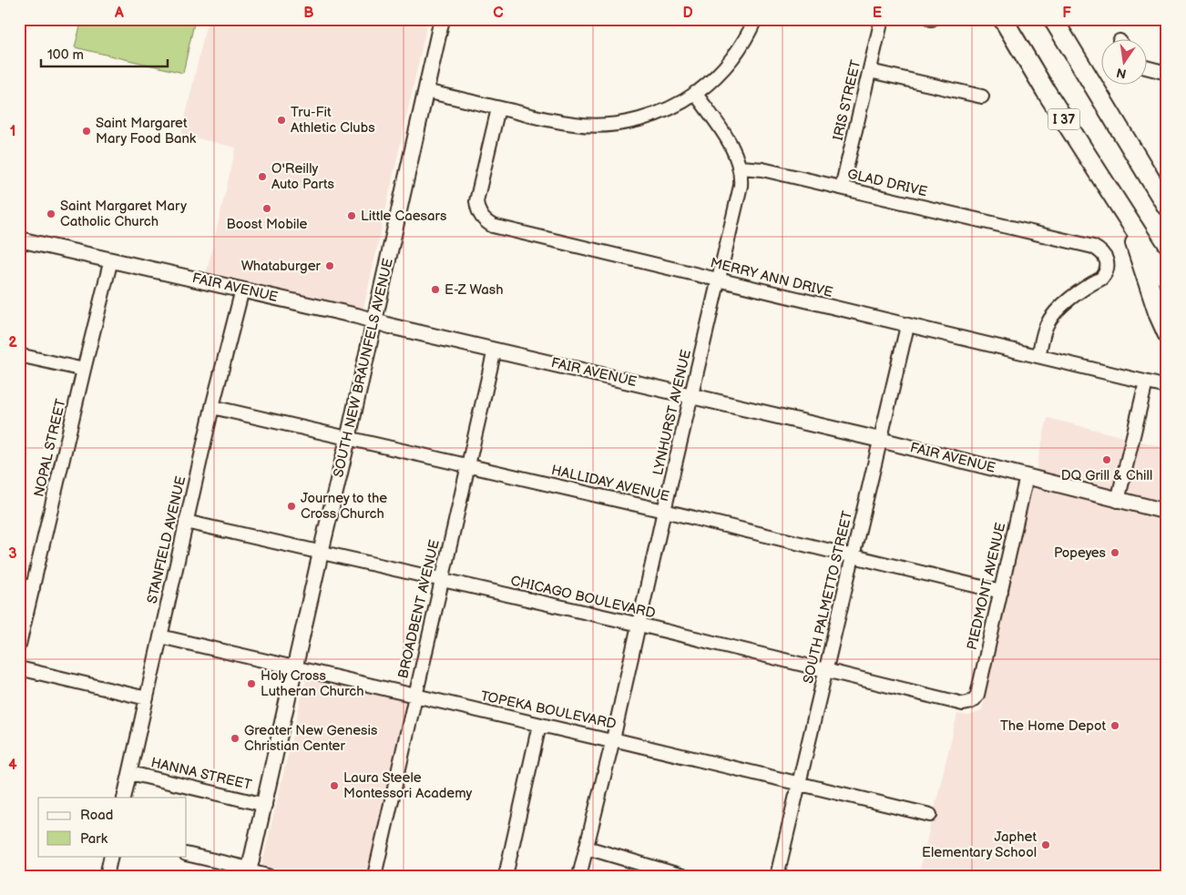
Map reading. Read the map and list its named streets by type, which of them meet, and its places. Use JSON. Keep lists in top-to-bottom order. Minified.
{"streets":{"highway":["I 37"],"main road":["FAIR AVENUE","SOUTH NEW BRAUNFELS AVENUE"],"street":["IRIS STREET","GLAD DRIVE","MERRY ANN DRIVE","LYNHURST AVENUE","NOPAL STREET","HALLIDAY AVENUE","STANFIELD AVENUE","PIEDMONT AVENUE","CHICAGO BOULEVARD","SOUTH PALMETTO STREET","BROADBENT AVENUE","TOPEKA BOULEVARD","HANNA STREET"]},"crossings":[["IRIS STREET","GLAD DRIVE"],["GLAD DRIVE","MERRY ANN DRIVE"],["GLAD DRIVE","LYNHURST AVENUE"],["MERRY ANN DRIVE","LYNHURST AVENUE"],["MERRY ANN DRIVE","SOUTH PALMETTO STREET"],["FAIR AVENUE","SOUTH NEW BRAUNFELS AVENUE"],["FAIR AVENUE","LYNHURST AVENUE"],["FAIR AVENUE","NOPAL STREET"],["FAIR AVENUE","STANFIELD AVENUE"],["FAIR AVENUE","PIEDMONT AVENUE"],["FAIR AVENUE","SOUTH PALMETTO STREET"],["FAIR AVENUE","BROADBENT AVENUE"],["SOUTH NEW BRAUNFELS AVENUE","HALLIDAY AVENUE"],["SOUTH NEW BRAUNFELS AVENUE","CHICAGO BOULEVARD"],["SOUTH NEW BRAUNFELS AVENUE","TOPEKA BOULEVARD"],["SOUTH NEW BRAUNFELS AVENUE","HANNA STREET"],["LYNHURST AVENUE","HALLIDAY AVENUE"],["LYNHURST AVENUE","CHICAGO BOULEVARD"],["LYNHURST AVENUE","TOPEKA BOULEVARD"],["HALLIDAY AVENUE","STANFIELD AVENUE"],["HALLIDAY AVENUE","PIEDMONT AVENUE"],["HALLIDAY AVENUE","SOUTH PALMETTO STREET"],["HALLIDAY AVENUE","BROADBENT AVENUE"],["STANFIELD AVENUE","CHICAGO BOULEVARD"],["STANFIELD AVENUE","TOPEKA BOULEVARD"],["STANFIELD AVENUE","HANNA STREET"],["PIEDMONT AVENUE","CHICAGO BOULEVARD"],["CHICAGO BOULEVARD","SOUTH PALMETTO STREET"],["CHICAGO BOULEVARD","BROADBENT AVENUE"],["SOUTH PALMETTO STREET","TOPEKA BOULEVARD"],["BROADBENT AVENUE","TOPEKA BOULEVARD"]],"places":["Tru-Fit Athletic Clubs","Saint Margaret Mary Food Bank","O'Reilly Auto Parts","Boost Mobile","Saint Margaret Mary Catholic Church","Little Caesars","Whataburger","E-Z Wash","DQ Grill & Chill","Journey to the Cross Church","Popeyes","Holy Cross Lutheran Church","The Home Depot","Greater New Genesis Christian Center","Laura Steele Montessori Academy","Japhet Elementary School"],"legend":["Road","Park"],"scale_bar":"100 m","north":"bottom","grid":{"columns":["A","B","C","D","E","F"],"rows":["1","2","3","4"]}}
